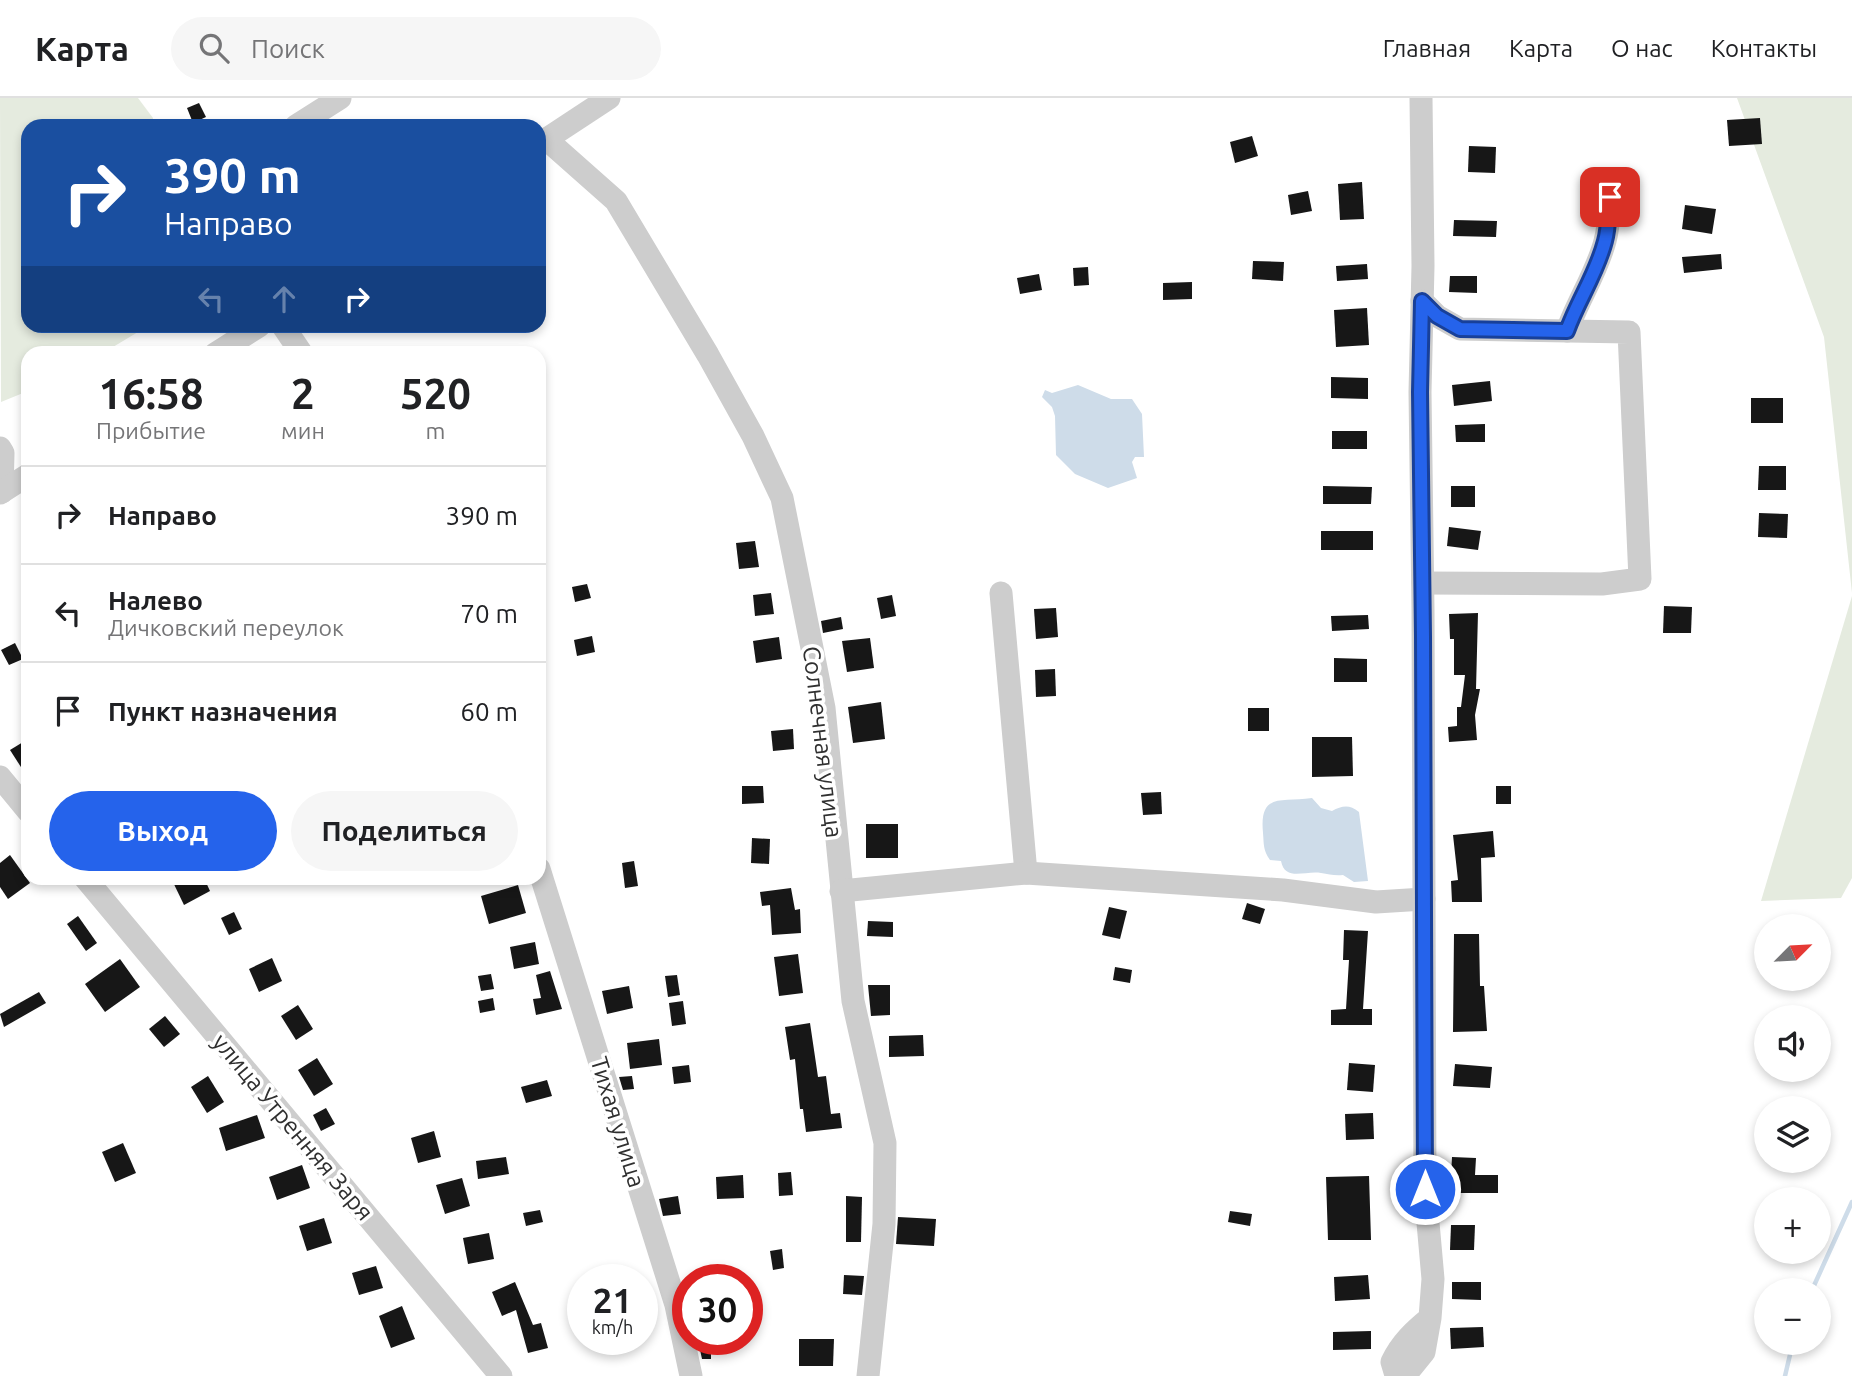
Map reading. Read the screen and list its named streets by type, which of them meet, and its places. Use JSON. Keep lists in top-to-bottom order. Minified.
{"streets":{"street":["Солнечная улица","Тихая улица","улица Утренняя Заря"]},"north":"top right","page":{"header":"Карта","search":"Поиск","nav":["Главная","Карта","О нас","Контакты"],"turn":["390 m","Направо"],"eta":["16:58","Прибытие","2","мин","520","m"],"list":[{"name":"Направо","value":"390 m"},{"name":"Налево","note":"Дичковский переулок","value":"70 m"},{"name":"Пункт назначения","value":"60 m"}],"buttons":["Выход","Поделиться"],"map_buttons":["+","−"],"speed":"21 km/h","limit":"30"}}
